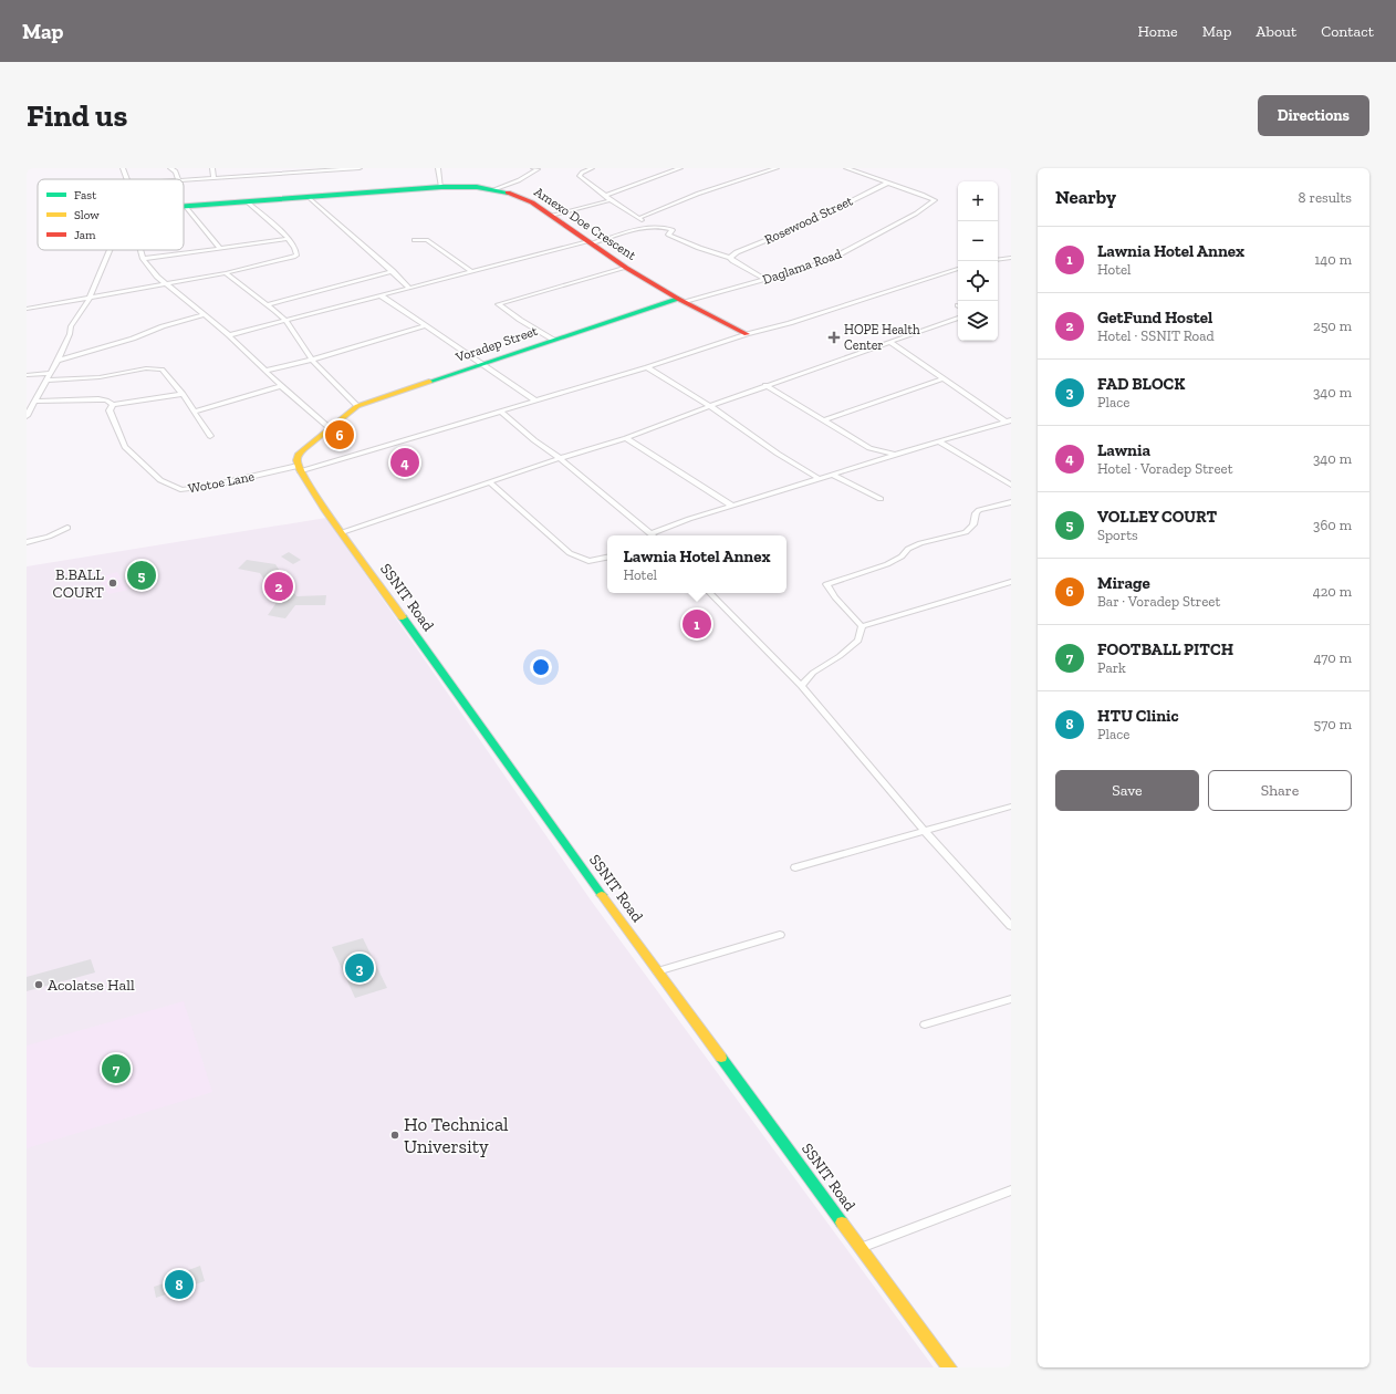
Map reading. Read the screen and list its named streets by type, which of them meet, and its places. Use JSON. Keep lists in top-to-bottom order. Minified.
{"streets":{"street":["Rosewood Street","Amexo Doe Crescent","Daglama Road","Voradep Street","Wotoe Lane","SSNIT Road"]},"crossings":[["Rosewood Street","Daglama Road"],["Amexo Doe Crescent","Daglama Road"],["Amexo Doe Crescent","Voradep Street"],["Daglama Road","Voradep Street"],["Wotoe Lane","SSNIT Road"]],"places":{"health":["HOPE Health Center"],"other":["B.BALL COURT","Acolatse Hall","Ho Technical University"]},"legend":["Fast","Slow","Jam"],"page":{"header":"Map","nav":["Home","Map","About","Contact"],"buttons":["Directions",["Save","Share"]],"title":"Find us","heading":["Nearby","8 results"],"map_buttons":["+","−"],"list":[{"mark":"1","name":"Lawnia Hotel Annex","note":"Hotel","value":"140 m"},{"mark":"2","name":"GetFund Hostel","note":"Hotel · SSNIT Road","value":"250 m"},{"mark":"3","name":"FAD BLOCK","note":"Place","value":"340 m"},{"mark":"4","name":"Lawnia","note":"Hotel · Voradep Street","value":"340 m"},{"mark":"5","name":"VOLLEY COURT","note":"Sports","value":"360 m"},{"mark":"6","name":"Mirage","note":"Bar · Voradep Street","value":"420 m"},{"mark":"7","name":"FOOTBALL PITCH","note":"Park","value":"470 m"},{"mark":"8","name":"HTU Clinic","note":"Place","value":"570 m"}],"pins":["6","4","5","2","1","3","7","8"],"popup":["Lawnia Hotel Annex","Hotel"]}}
